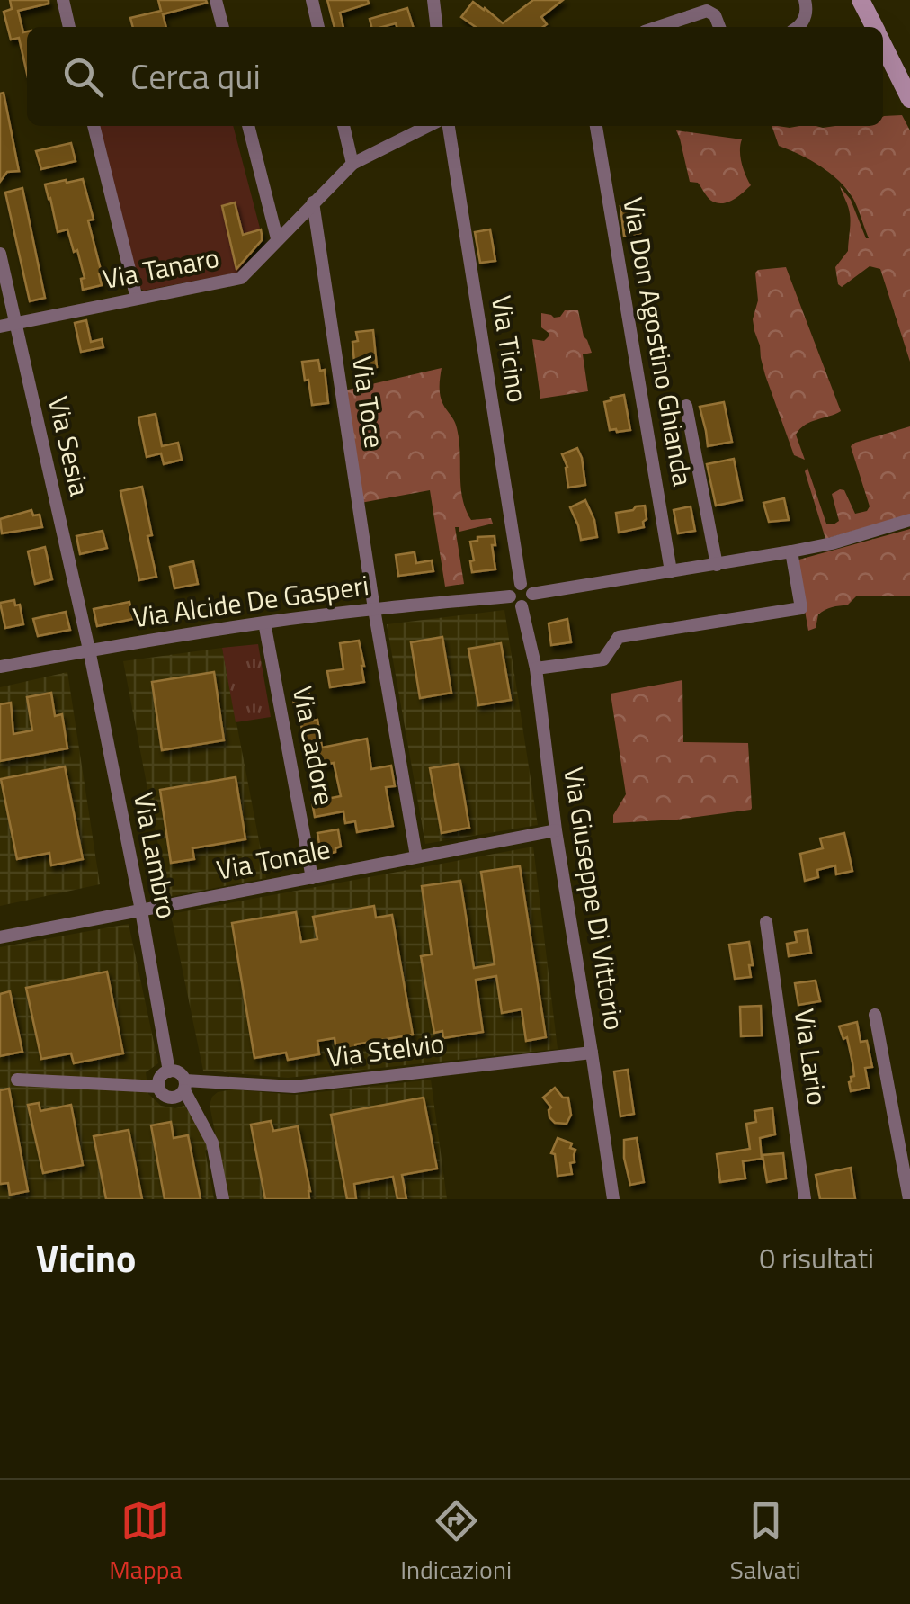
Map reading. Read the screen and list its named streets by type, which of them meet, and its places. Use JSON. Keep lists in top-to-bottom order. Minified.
{"streets":{"street":["Via Tanaro","Via Don Agostino Ghianda","Via Ticino","Via Toce","Via Sesia","Via Alcide De Gasperi","Via Cadore","Via Lambro","Via Tonale","Via Giuseppe Di Vittorio","Via Stelvio","Via Lario"]},"crossings":[["Via Tanaro","Via Toce"],["Via Tanaro","Via Sesia"],["Via Ticino","Via Alcide De Gasperi"],["Via Ticino","Via Giuseppe Di Vittorio"],["Via Toce","Via Alcide De Gasperi"],["Via Toce","Via Tonale"],["Via Sesia","Via Alcide De Gasperi"],["Via Sesia","Via Lambro"],["Via Alcide De Gasperi","Via Cadore"],["Via Alcide De Gasperi","Via Lambro"],["Via Alcide De Gasperi","Via Giuseppe Di Vittorio"],["Via Cadore","Via Tonale"],["Via Lambro","Via Tonale"],["Via Lambro","Via Stelvio"],["Via Tonale","Via Giuseppe Di Vittorio"],["Via Giuseppe Di Vittorio","Via Stelvio"]],"page":{"search":"Cerca qui","heading":["Vicino","0 risultati"],"nav":["Mappa","Indicazioni","Salvati"]}}
